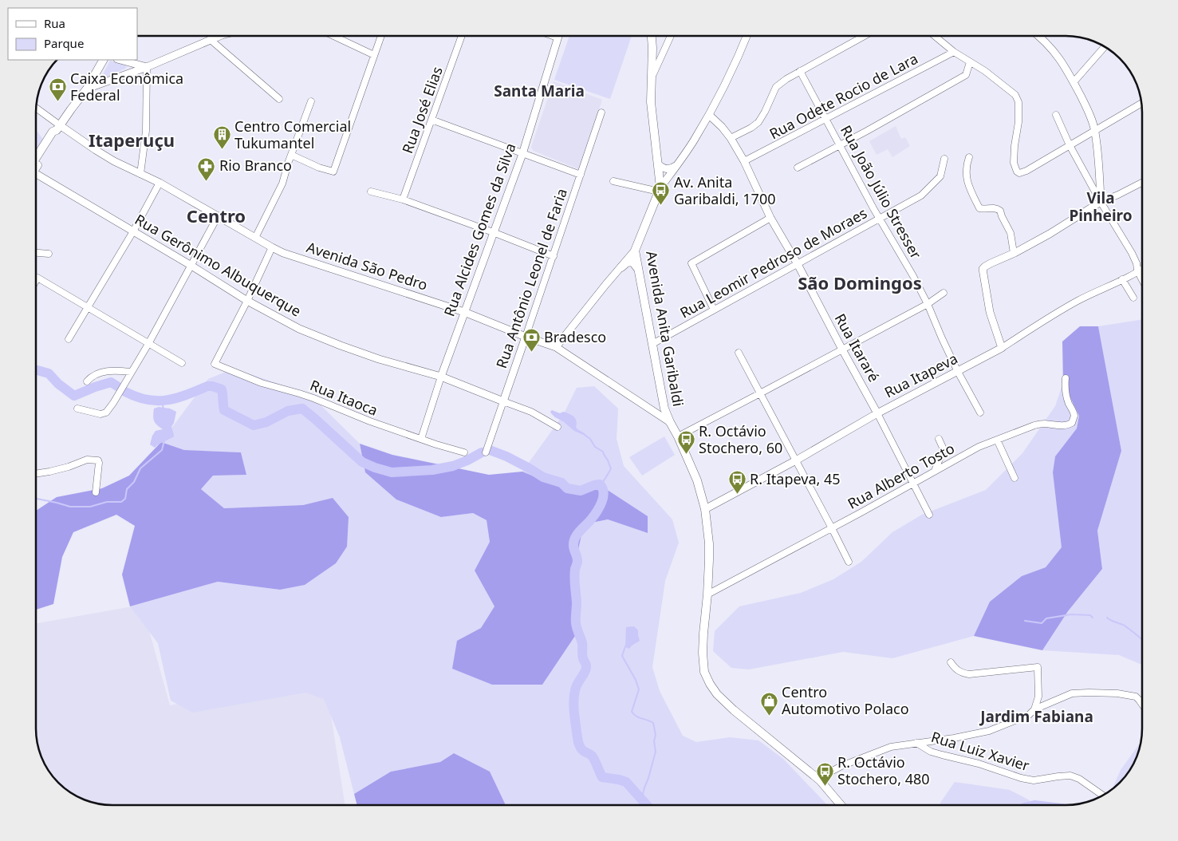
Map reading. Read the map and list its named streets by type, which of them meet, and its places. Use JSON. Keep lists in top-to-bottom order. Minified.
{"streets":{"main road":["Avenida Anita Garibaldi"],"street":["Rua Odete Rocio de Lara","Rua José Elias","Rua João Júlio Stresser","Rua Alcides Gomes da Silva","Rua Leomir Pedroso de Moraes","Rua Gerônimo Albuquerque","Avenida São Pedro","Rua Antônio Leonel de Faria","Rua Itararé","Rua Itapeva","Rua Itaoca","Rua Alberto Tosto","Rua Luiz Xavier"]},"crossings":[["Rua Odete Rocio de Lara","Rua João Júlio Stresser"],["Rua Odete Rocio de Lara","Rua Itararé"],["Rua João Júlio Stresser","Rua Leomir Pedroso de Moraes"],["Rua João Júlio Stresser","Rua Itapeva"],["Rua Alcides Gomes da Silva","Rua Gerônimo Albuquerque"],["Rua Alcides Gomes da Silva","Avenida São Pedro"],["Rua Alcides Gomes da Silva","Rua Itaoca"],["Rua Leomir Pedroso de Moraes","Avenida Anita Garibaldi"],["Rua Leomir Pedroso de Moraes","Rua Itararé"],["Rua Gerônimo Albuquerque","Rua Antônio Leonel de Faria"],["Rua Gerônimo Albuquerque","Rua Itaoca"],["Avenida São Pedro","Rua Antônio Leonel de Faria"],["Avenida São Pedro","Avenida Anita Garibaldi"],["Avenida Anita Garibaldi","Rua Itapeva"],["Avenida Anita Garibaldi","Rua Alberto Tosto"],["Rua Itararé","Rua Itapeva"],["Rua Itararé","Rua Alberto Tosto"]],"districts":["Santa Maria","Itaperuçu","Vila Pinheiro","Centro","São Domingos","Jardim Fabiana"],"places":{"bank":["Caixa Econômica Federal","Bradesco"],"building":["Centro Comercial Tukumantel"],"pharmacy":["Rio Branco"],"bus stop":["Av. Anita Garibaldi, 1700","R. Octávio Stochero, 60","R. Itapeva, 45","R. Octávio Stochero, 480"],"shop":["Centro Automotivo Polaco"]},"legend":["Rua","Parque"]}
